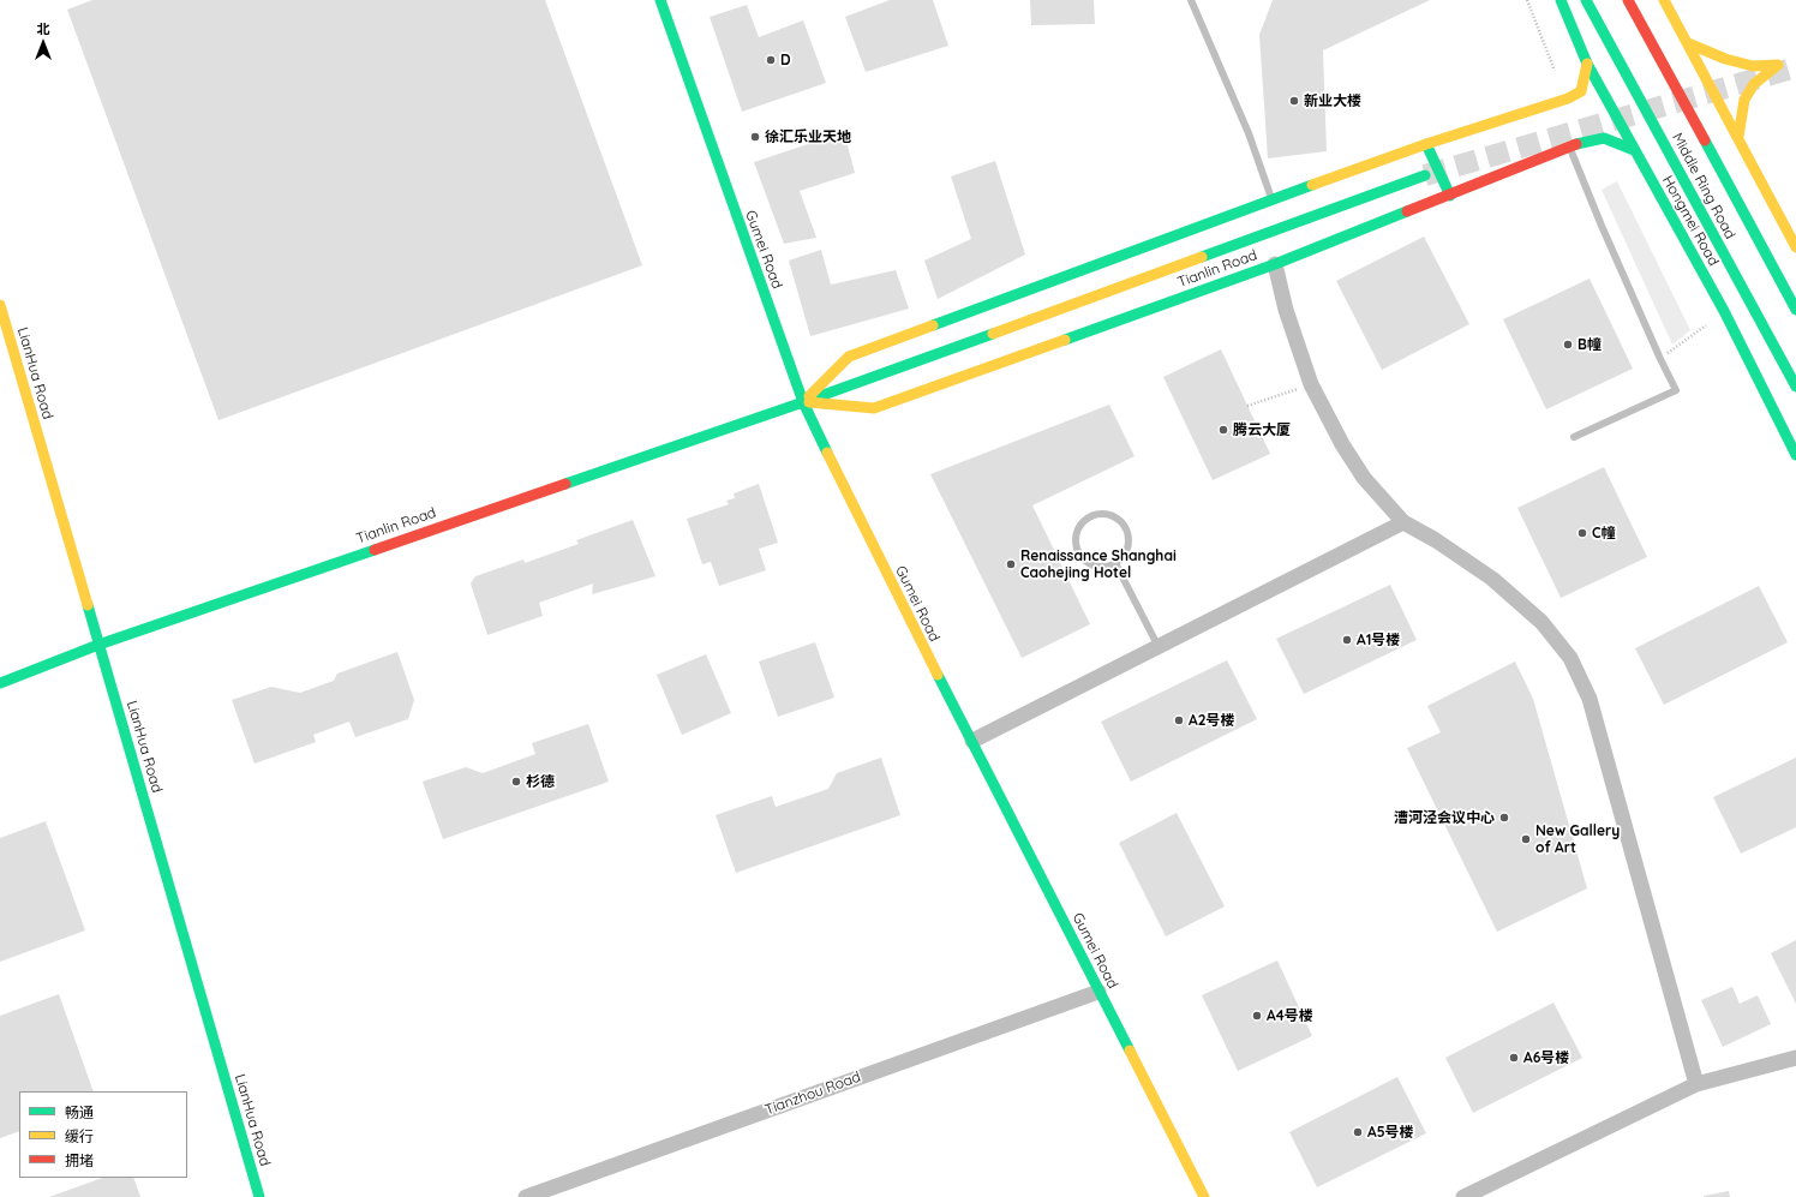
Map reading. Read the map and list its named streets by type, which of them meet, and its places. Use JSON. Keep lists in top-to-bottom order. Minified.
{"streets":{"main road":["Middle Ring Road","Hongmei Road","Gumei Road","Tianlin Road","LianHua Road"],"street":["Tianzhou Road"]},"crossings":[["Hongmei Road","Tianlin Road"],["Gumei Road","Tianlin Road"],["Gumei Road","Tianzhou Road"],["Tianlin Road","LianHua Road"]],"places":["D","新业大楼","徐汇乐业天地","B幢","腾云大厦","C幢","Renaissance Shanghai Caohejing Hotel","A1号楼","A2号楼","杉德","漕河泾会议中心","New Gallery of Art","A4号楼","A6号楼","A5号楼"],"legend":["畅通","缓行","拥堵"],"north":"top"}
